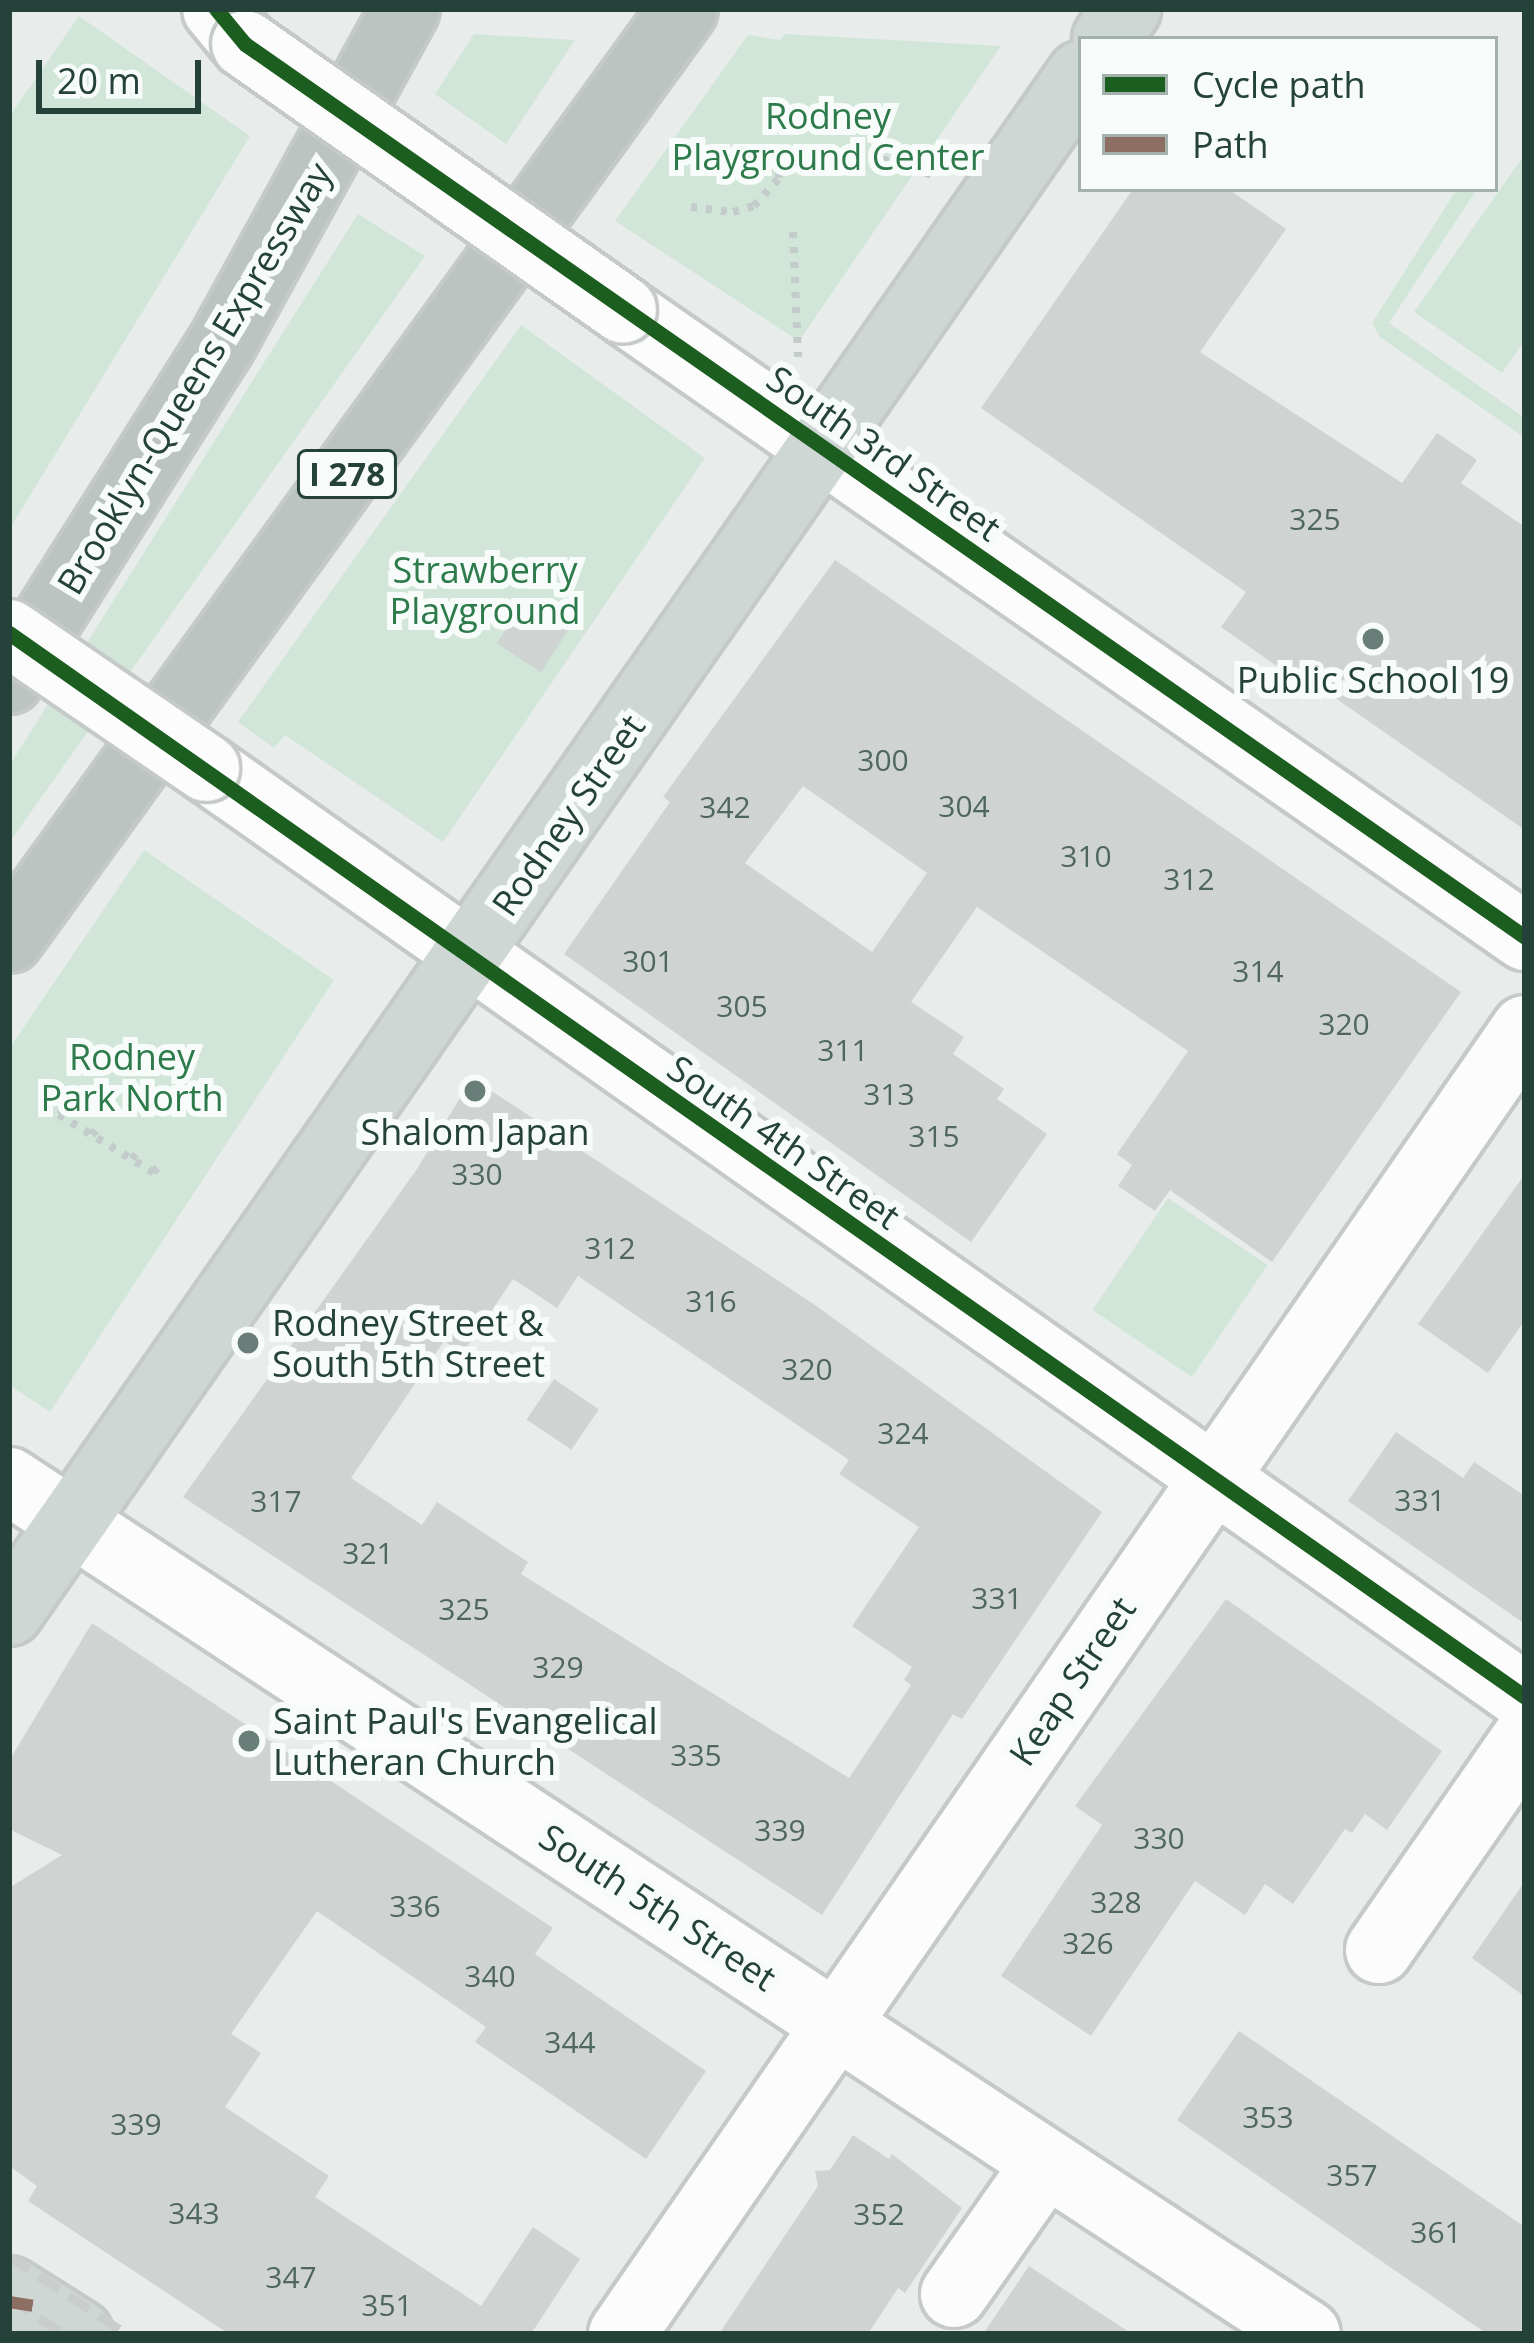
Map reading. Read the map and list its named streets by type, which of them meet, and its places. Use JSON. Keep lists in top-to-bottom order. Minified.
{"streets":{"highway":["Brooklyn-Queens Expressway","I 278"],"main road":["Rodney Street"],"street":["South 3rd Street","South 4th Street","Keap Street","South 5th Street"]},"crossings":[["South 3rd Street","Rodney Street"],["Rodney Street","South 4th Street"],["Rodney Street","South 5th Street"],["South 4th Street","Keap Street"],["Keap Street","South 5th Street"]],"parks":["Rodney Playground Center","Strawberry Playground","Rodney Park North"],"places":["Public School 19","Shalom Japan","Rodney Street & South 5th Street","Saint Paul's Evangelical Lutheran Church"],"house_numbers":["325","300","304","342","310","312","301","314","305","320","311","313","315","330","312","316","320","324","331","317","321","331","325","329","335","339","330","328","336","326","340","344","353","339","357","343","352","361","347","351"],"legend":["Cycle path","Path"],"scale_bar":"20 m"}
